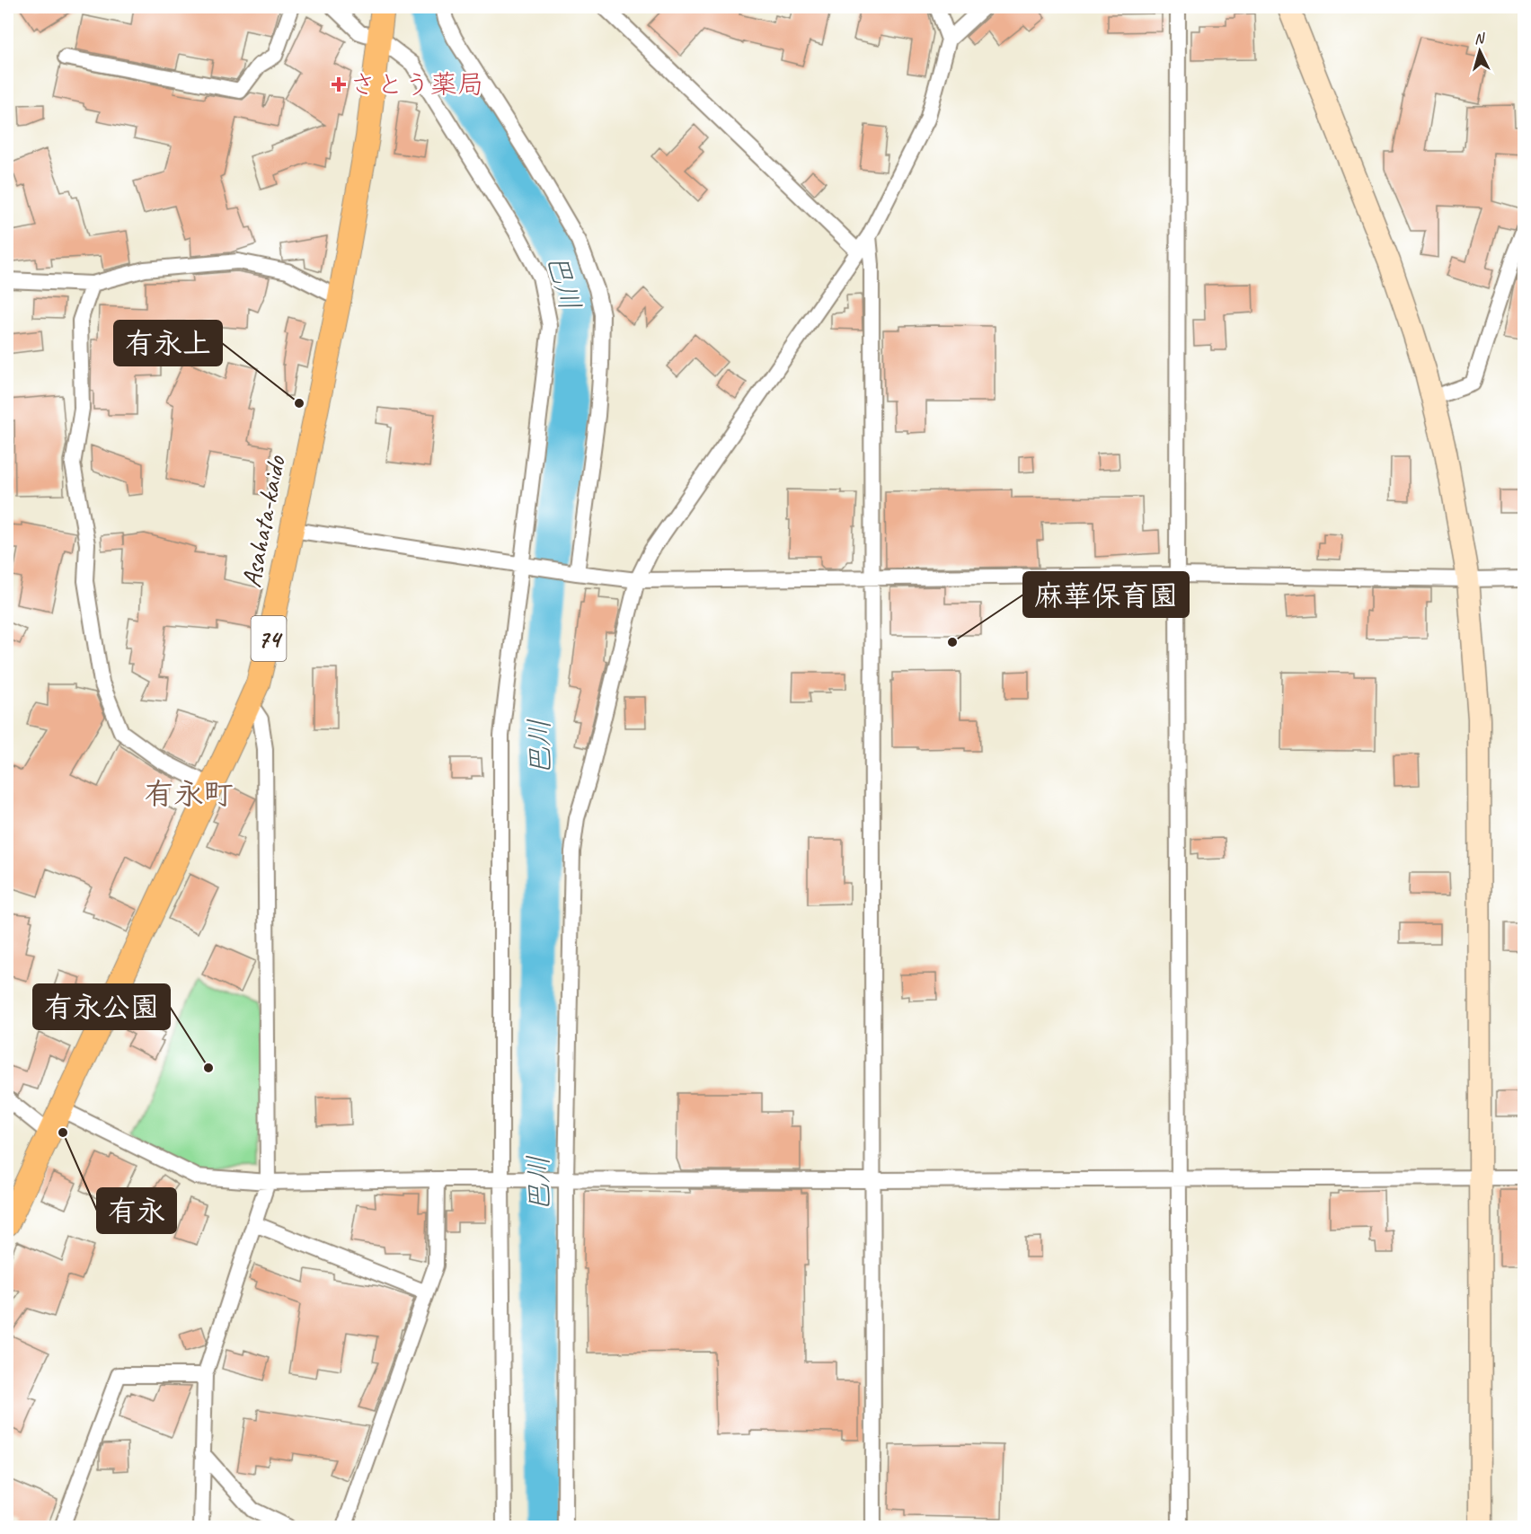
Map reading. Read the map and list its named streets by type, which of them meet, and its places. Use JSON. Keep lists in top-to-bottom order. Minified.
{"streets":{"main road":["Asahata-kaido","74"]},"districts":["有永町"],"water":["巴川"],"places":{"health":["さとう薬局"],"other":["有永上","麻華保育園","有永公園","有永"]},"north":"top"}
